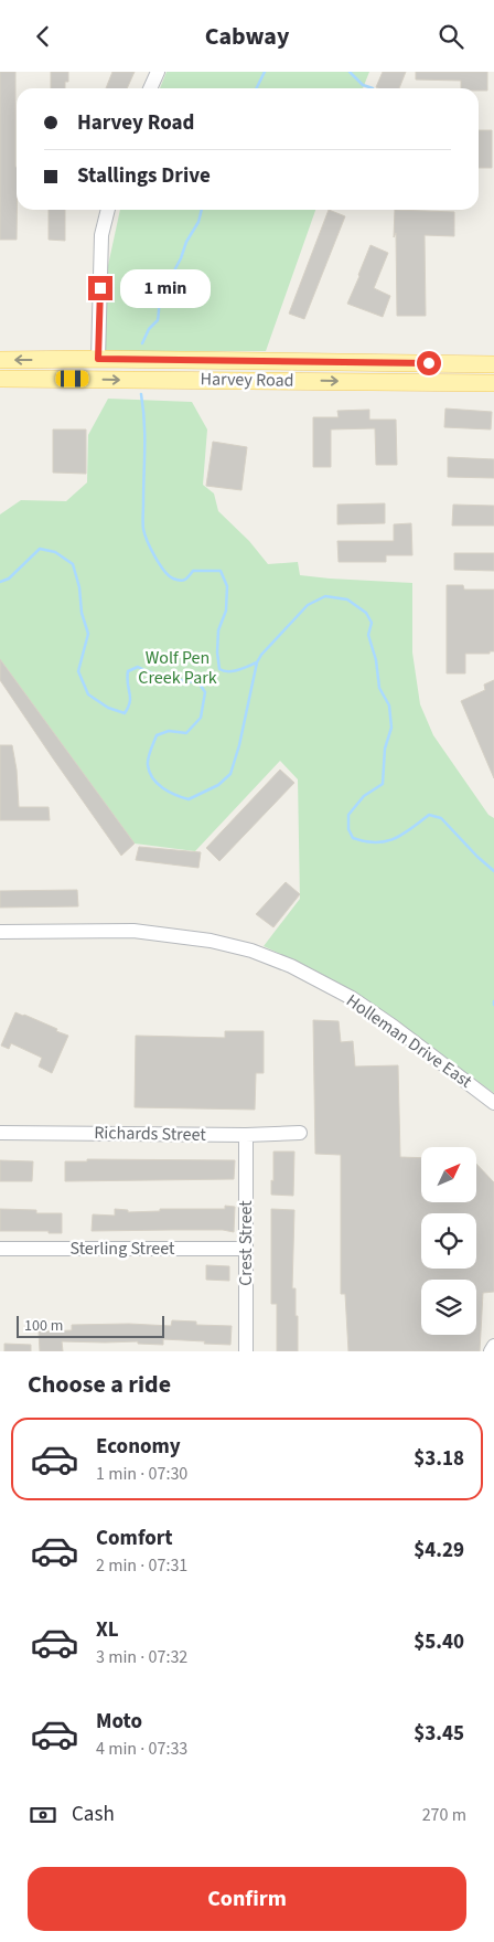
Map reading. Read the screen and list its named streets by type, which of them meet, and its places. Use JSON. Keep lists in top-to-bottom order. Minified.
{"streets":{"main road":["Harvey Road"],"street":["Holleman Drive East","Richards Street","Crest Street","Sterling Street"]},"crossings":[["Richards Street","Crest Street"],["Crest Street","Sterling Street"]],"parks":["Wolf Pen Creek Park"],"scale_bar":"100 m","north":"top right","page":{"header":"Cabway","banner":["Harvey Road","Stallings Drive"],"bubble":"1 min","scale":"100 m","heading":"Choose a ride","list":[{"name":"Economy","note":"1 min · 07:30","value":"$3.18"},{"name":"Comfort","note":"2 min · 07:31","value":"$4.29"},{"name":"XL","note":"3 min · 07:32","value":"$5.40"},{"name":"Moto","note":"4 min · 07:33","value":"$3.45"}],"pay":["Cash","270 m"],"buttons":"Confirm"}}
